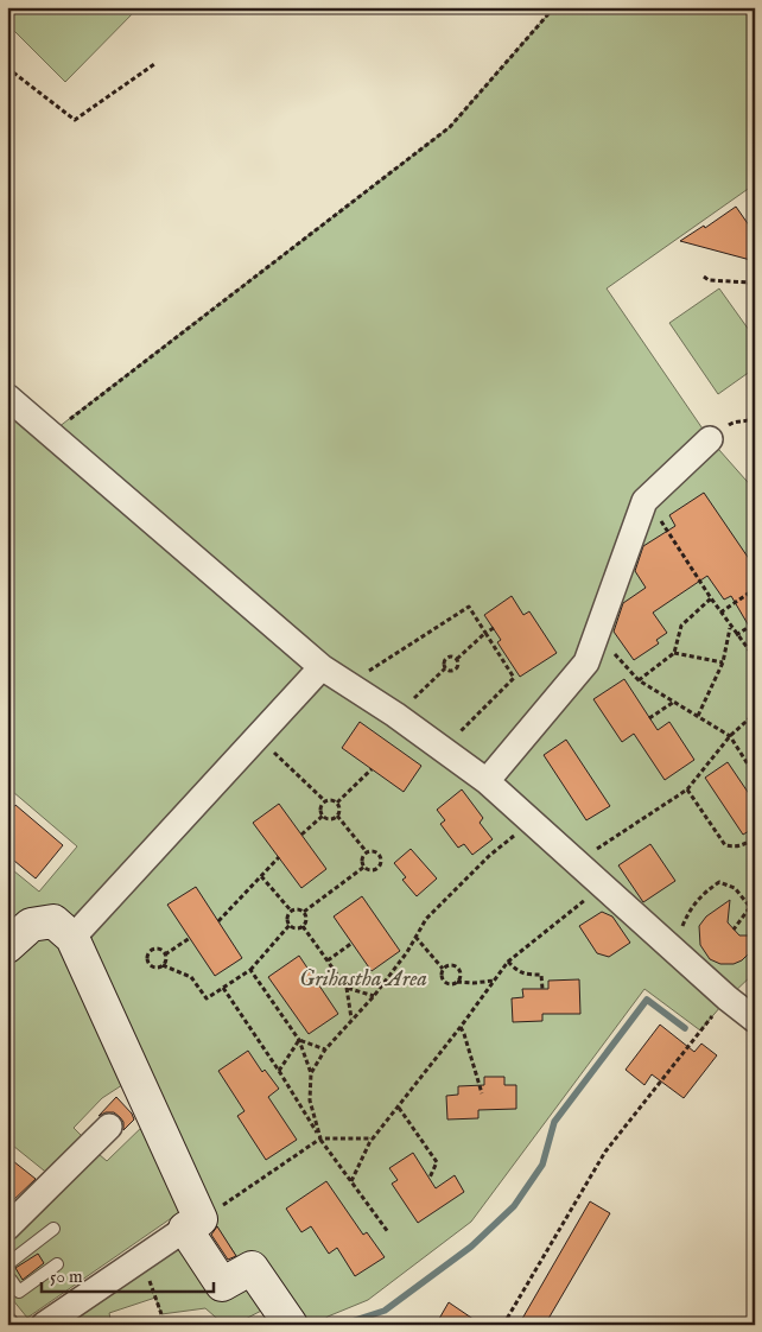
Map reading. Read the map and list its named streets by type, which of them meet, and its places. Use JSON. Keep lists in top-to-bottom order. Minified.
{"parks":["Grihastha Area"],"scale_bar":"50 m"}
